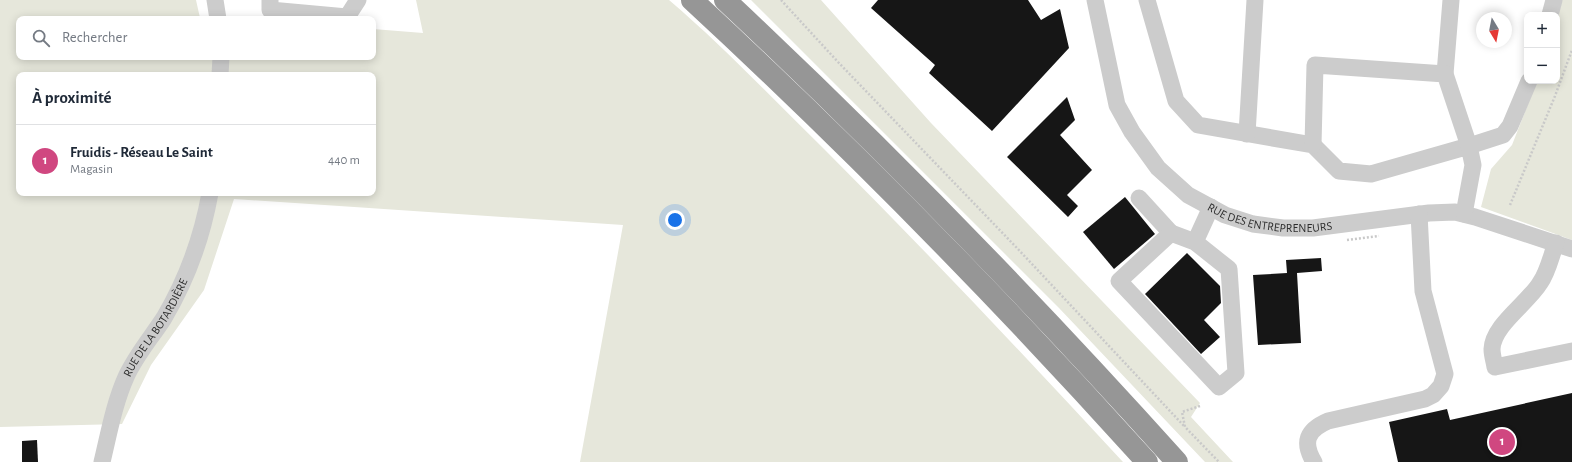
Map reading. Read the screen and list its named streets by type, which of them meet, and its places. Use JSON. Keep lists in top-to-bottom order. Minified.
{"streets":{"street":["RUE DES ENTREPRENEURS","RUE DE LA BOTARDIÈRE"]},"north":"bottom","page":{"map_buttons":["+","−"],"search":"Rechercher","heading":"À proximité","list":[{"mark":"1","name":"Fruidis - Réseau Le Saint","note":"Magasin","value":"440 m"}],"pins":"1"}}
